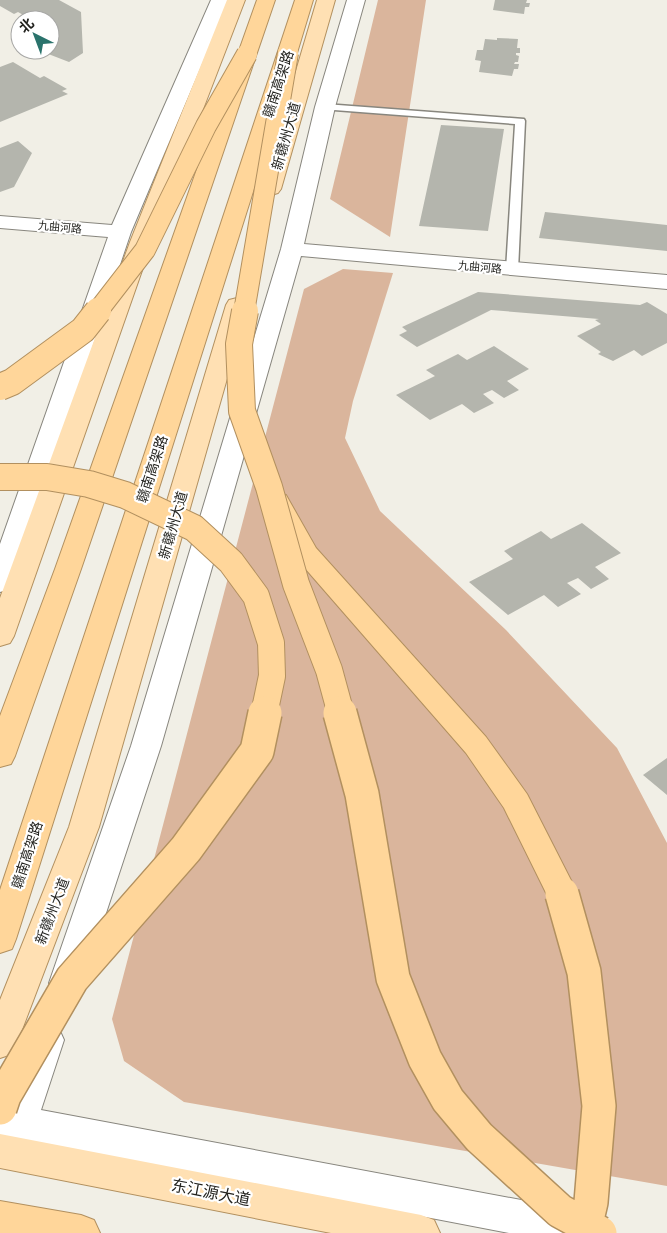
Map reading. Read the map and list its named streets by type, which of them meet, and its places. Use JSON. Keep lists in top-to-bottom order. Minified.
{"streets":{"highway":["赣南高架路"],"main road":["新赣州大道","东江源大道"],"street":["九曲河路"]},"north":"top left"}
